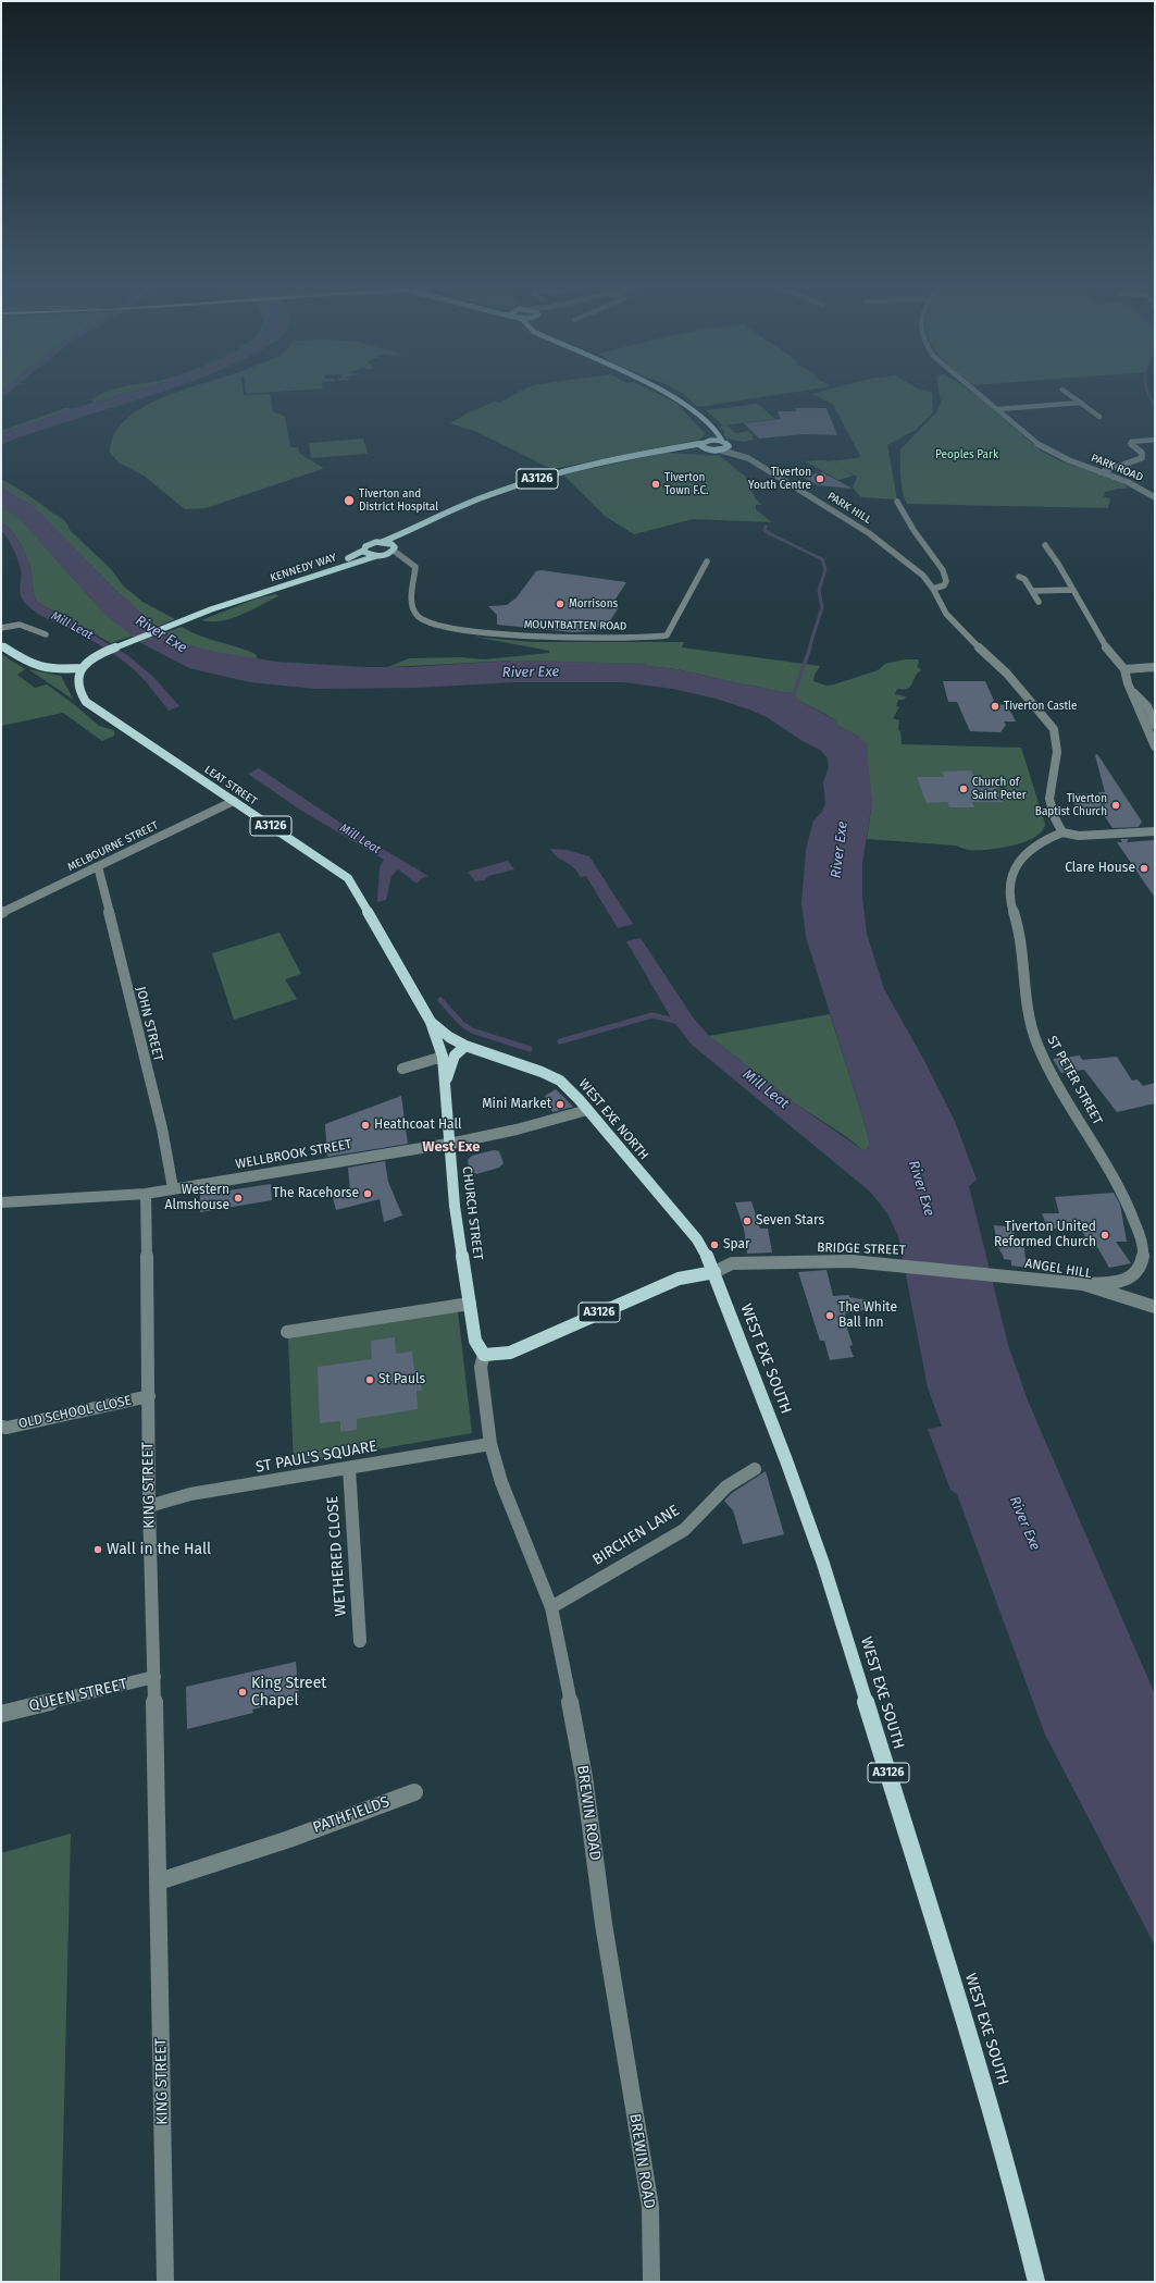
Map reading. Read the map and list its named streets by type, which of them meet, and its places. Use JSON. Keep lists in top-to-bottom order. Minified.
{"streets":{"main road":["A3126","KENNEDY WAY","LEAT STREET","WEST EXE NORTH","CHURCH STREET","WEST EXE SOUTH"],"street":["PARK ROAD","PARK HILL","MOUNTBATTEN ROAD","MELBOURNE STREET","JOHN STREET","ST PETER STREET","WELLBROOK STREET","BRIDGE STREET","ANGEL HILL","OLD SCHOOL CLOSE","ST PAUL'S SQUARE","KING STREET","BIRCHEN LANE","WETHERED CLOSE","QUEEN STREET","BREWIN ROAD","PATHFIELDS"]},"crossings":[["A3126","KENNEDY WAY"],["A3126","MOUNTBATTEN ROAD"],["A3126","WEST EXE NORTH"],["A3126","CHURCH STREET"],["A3126","BRIDGE STREET"],["A3126","WEST EXE SOUTH"],["A3126","BREWIN ROAD"],["PARK HILL","ST PETER STREET"],["KENNEDY WAY","LEAT STREET"],["LEAT STREET","MELBOURNE STREET"],["LEAT STREET","WEST EXE NORTH"],["LEAT STREET","CHURCH STREET"],["MELBOURNE STREET","JOHN STREET"],["JOHN STREET","WELLBROOK STREET"],["ST PETER STREET","ANGEL HILL"],["WEST EXE NORTH","WELLBROOK STREET"],["WEST EXE NORTH","CHURCH STREET"],["WEST EXE NORTH","BRIDGE STREET"],["WEST EXE NORTH","WEST EXE SOUTH"],["WELLBROOK STREET","CHURCH STREET"],["WELLBROOK STREET","KING STREET"],["CHURCH STREET","BREWIN ROAD"],["BRIDGE STREET","ANGEL HILL"],["BRIDGE STREET","WEST EXE SOUTH"],["OLD SCHOOL CLOSE","KING STREET"],["ST PAUL'S SQUARE","KING STREET"],["ST PAUL'S SQUARE","WETHERED CLOSE"],["ST PAUL'S SQUARE","BREWIN ROAD"],["KING STREET","QUEEN STREET"],["KING STREET","PATHFIELDS"],["BIRCHEN LANE","BREWIN ROAD"]],"districts":["West Exe"],"water":["Mill Leat","River Exe"],"parks":["Peoples Park"],"places":["Tiverton Youth Centre","Tiverton Town F.C.","Tiverton and District Hospital","Morrisons","Tiverton Castle","Church of Saint Peter","Tiverton Baptist Church","Clare House","Mini Market","Heathcoat Hall","The Racehorse","Western Almshouse","Seven Stars","Tiverton United Reformed Church","Spar","The White Ball Inn","St Pauls","Wall in the Hall","King Street Chapel"]}
